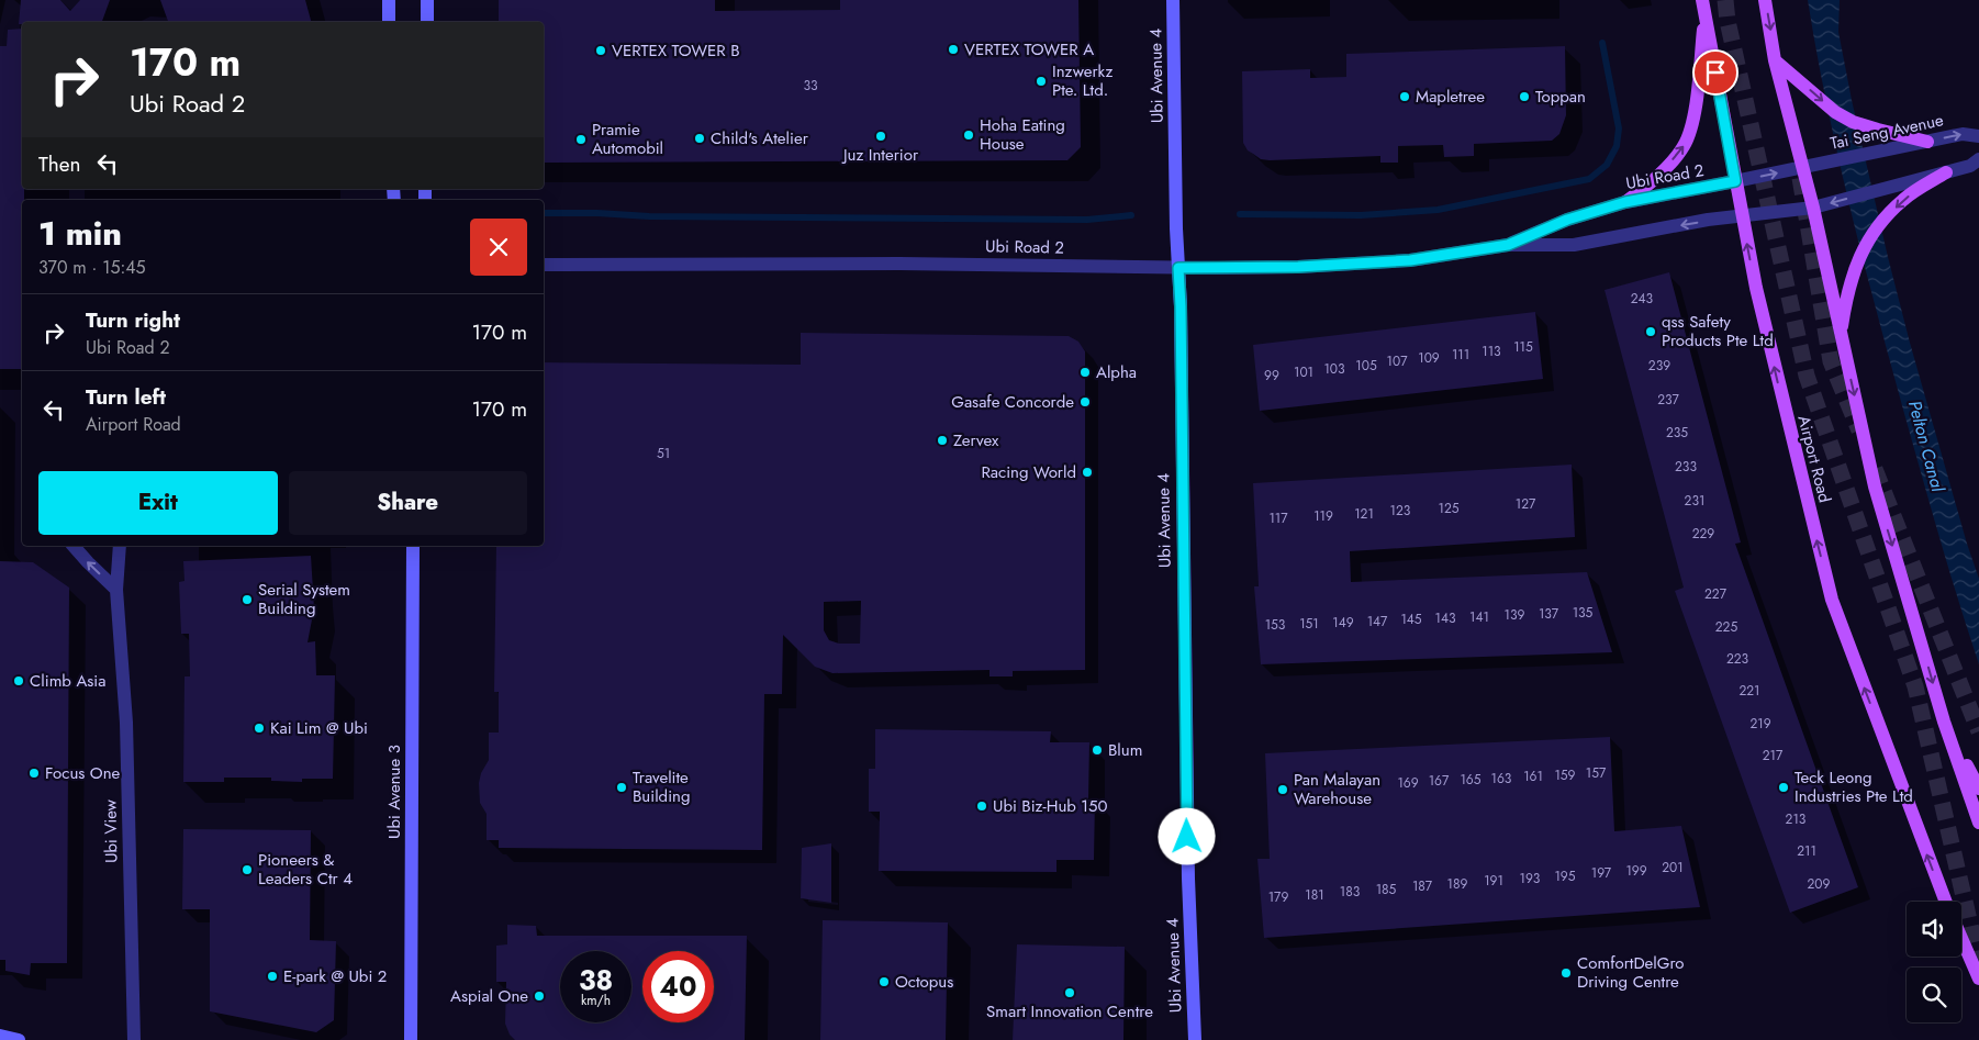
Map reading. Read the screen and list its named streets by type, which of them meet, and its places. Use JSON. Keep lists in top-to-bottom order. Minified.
{"streets":{"main road":["Airport Road"],"street":["Ubi Avenue 4","Tai Seng Avenue","Ubi Road 2","Ubi Avenue 3","Ubi View"]},"crossings":[["Ubi Avenue 4","Ubi Road 2"],["Tai Seng Avenue","Ubi Road 2"],["Ubi Road 2","Airport Road"]],"water":["Pelton Canal"],"places":["VERTEX TOWER A","VERTEX TOWER B","Inzwerkz Pte. Ltd.","Mapletree","Toppan","Hoha Eating House","Juz Interior","Child's Atelier","Pramie Automobil","qss Safety Products Pte Ltd","Alpha","Gasafe Concorde","Zervex","Racing World","Serial System Building","Climb Asia","Kai Lim @ Ubi","Blum","Focus One","Travelite Building","Teck Leong Industries Pte Ltd","Pan Malayan Warehouse","Ubi Biz-Hub 150","Pioneers & Leaders Ctr 4","ComfortDelGro Driving Centre","E-park @ Ubi 2","Octopus","Smart Innovation Centre","Aspial One"],"house_numbers":["33","243","115","113","111","109","107","105","239","103","101","99","237","235","51","233","231","127","125","123","121","119","117","229","227","135","137","139","141","143","145","147","149","151","153","225","223","221","219","217","157","159","161","163","165","167","169","213","211","201","199","197","195","193","191","189","209","187","185","183","181","179"],"page":{"turn":["170 m","Ubi Road 2"],"then":"Then","heading":["1 min","370 m · 15:45"],"list":[{"name":"Turn right","note":"Ubi Road 2","value":"170 m"},{"name":"Turn left","note":"Airport Road","value":"170 m"}],"buttons":["Exit","Share"],"speed":"38 km/h","limit":"40"}}
